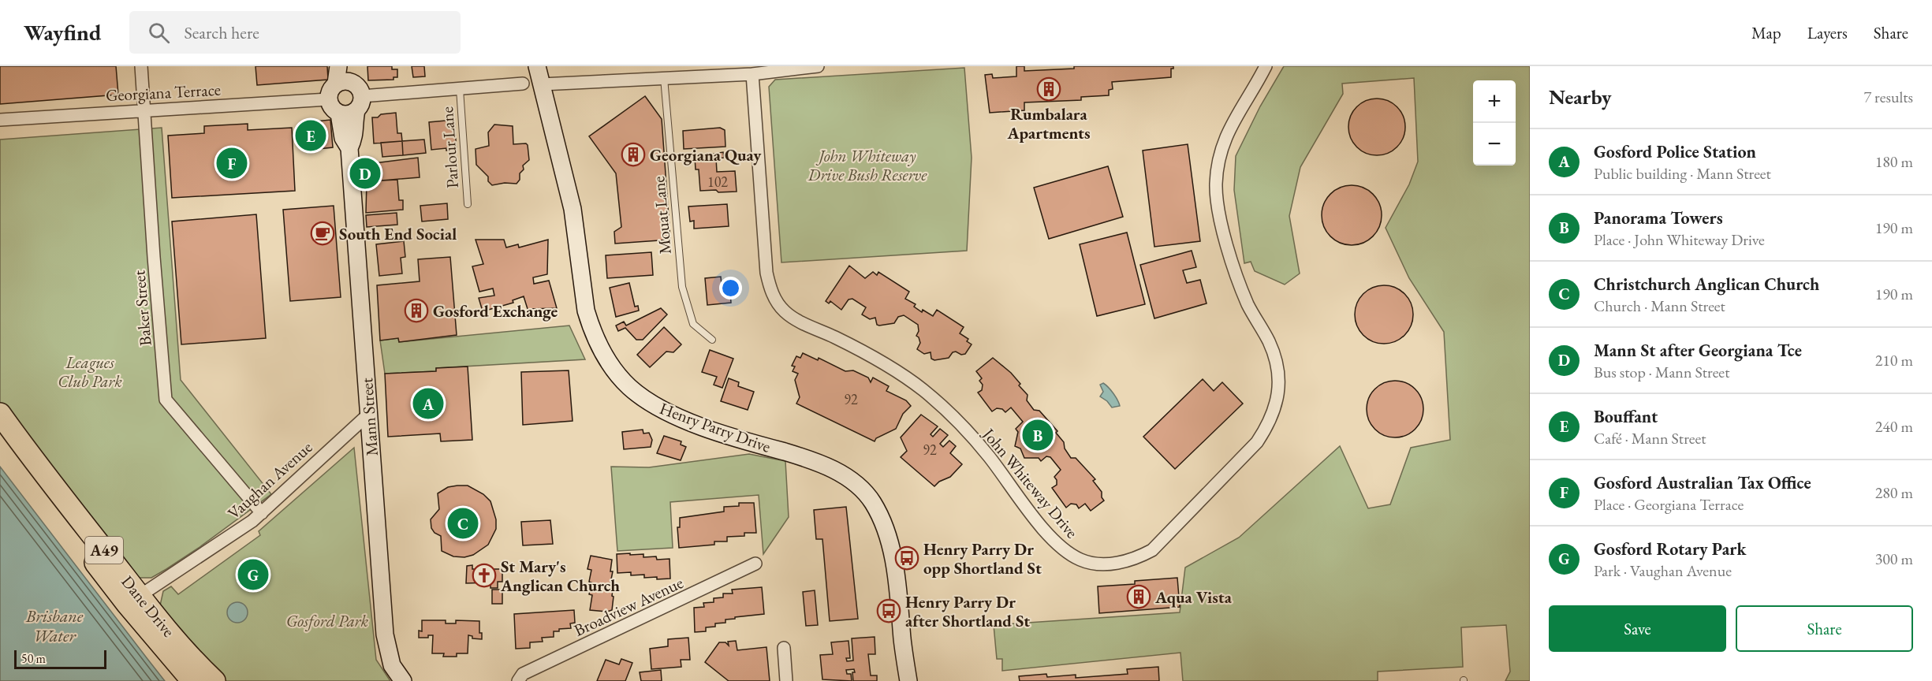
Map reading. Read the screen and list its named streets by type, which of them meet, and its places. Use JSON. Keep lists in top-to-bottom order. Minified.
{"streets":{"highway":["A49","Dane Drive"],"main road":["Mann Street","Henry Parry Drive"],"street":["Georgiana Terrace","Baker Street","Vaughan Avenue","John Whiteway Drive","Broadview Avenue"],"lane":["Parlour Lane","Mouat Lane"]},"crossings":[["Georgiana Terrace","Baker Street"],["Baker Street","Vaughan Avenue"],["Mann Street","Vaughan Avenue"],["Vaughan Avenue","Dane Drive"]],"water":["Brisbane Water"],"parks":["John Whiteway Drive Bush Reserve","Leagues Club Park","Gosford Park"],"places":{"building":["Rumbalara Apartments","Georgiana Quay","Gosford Exchange","Aqua Vista"],"cafe":["South End Social"],"bus stop":["Henry Parry Dr opp Shortland St","Henry Parry Dr after Shortland St"],"church":["St Mary's Anglican Church"]},"house_numbers":["102","92","92"],"scale_bar":"50 m","page":{"header":"Wayfind","search":"Search here","nav":["Map","Layers","Share"],"heading":["Nearby","7 results"],"map_buttons":["+","−"],"pins":["E","F","D","A","B","C","G"],"list":[{"mark":"A","name":"Gosford Police Station","note":"Public building · Mann Street","value":"180 m"},{"mark":"B","name":"Panorama Towers","note":"Place · John Whiteway Drive","value":"190 m"},{"mark":"C","name":"Christchurch Anglican Church","note":"Church · Mann Street","value":"190 m"},{"mark":"D","name":"Mann St after Georgiana Tce","note":"Bus stop · Mann Street","value":"210 m"},{"mark":"E","name":"Bouffant","note":"Café · Mann Street","value":"240 m"},{"mark":"F","name":"Gosford Australian Tax Office","note":"Place · Georgiana Terrace","value":"280 m"},{"mark":"G","name":"Gosford Rotary Park","note":"Park · Vaughan Avenue","value":"300 m"}],"buttons":["Save","Share"],"scale":"50 m"}}
